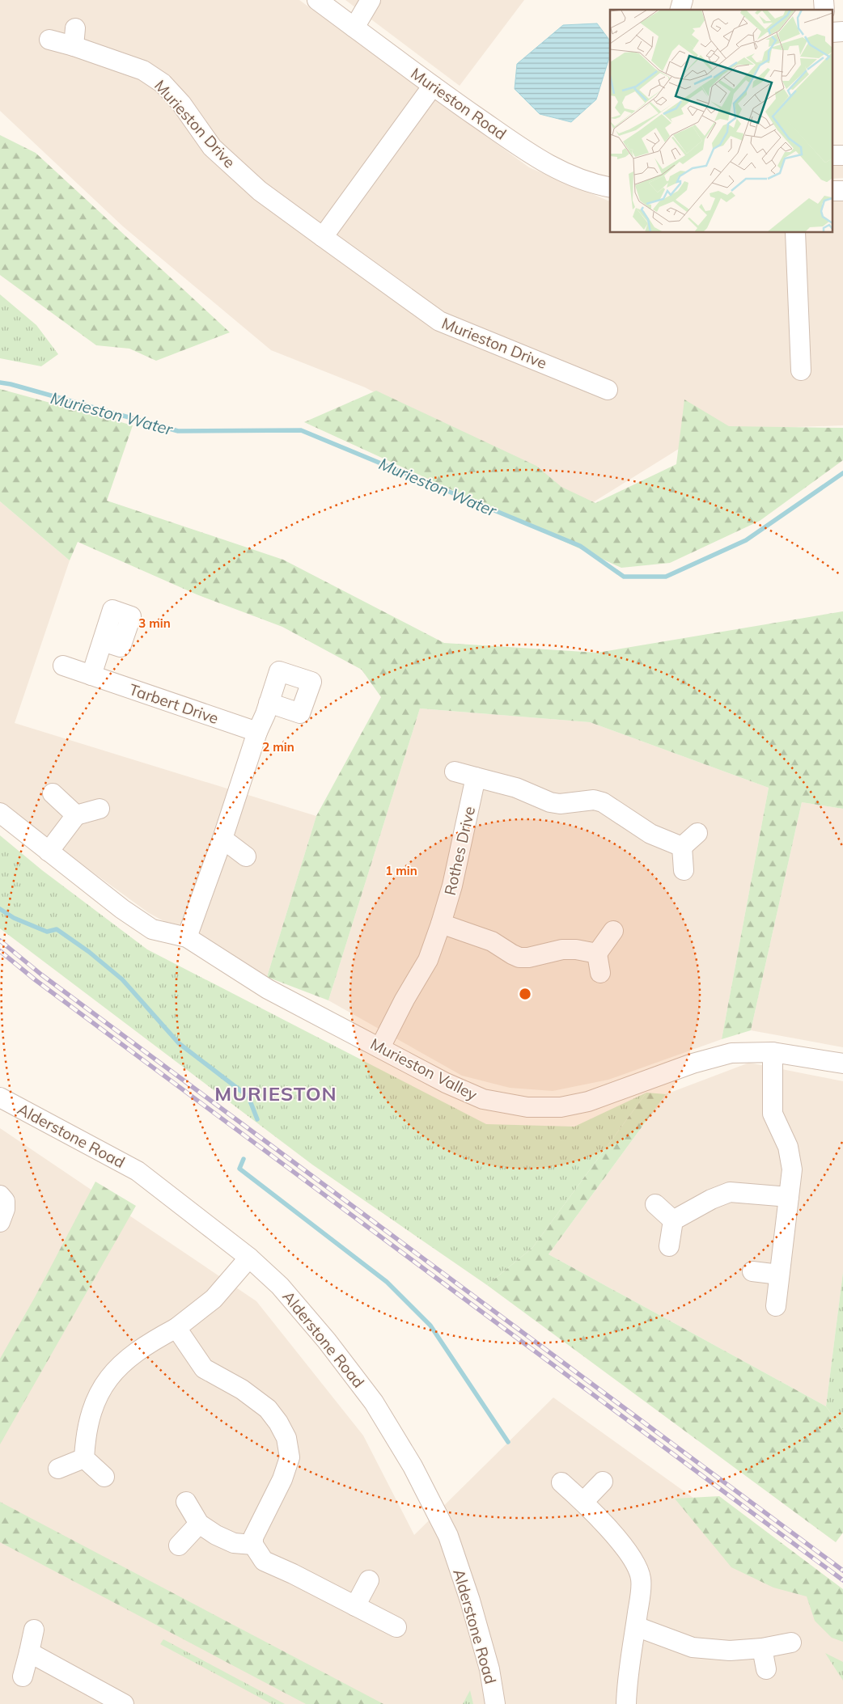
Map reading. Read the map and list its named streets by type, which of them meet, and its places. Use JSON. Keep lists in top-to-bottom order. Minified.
{"streets":{"street":["Murieston Road","Murieston Drive","Tarbert Drive","Rothes Drive","Murieston Valley","Alderstone Road"]},"crossings":[["Rothes Drive","Murieston Valley"]],"districts":["MURIESTON"],"water":["Murieston Water"],"rings":["3 min","2 min","1 min"]}
